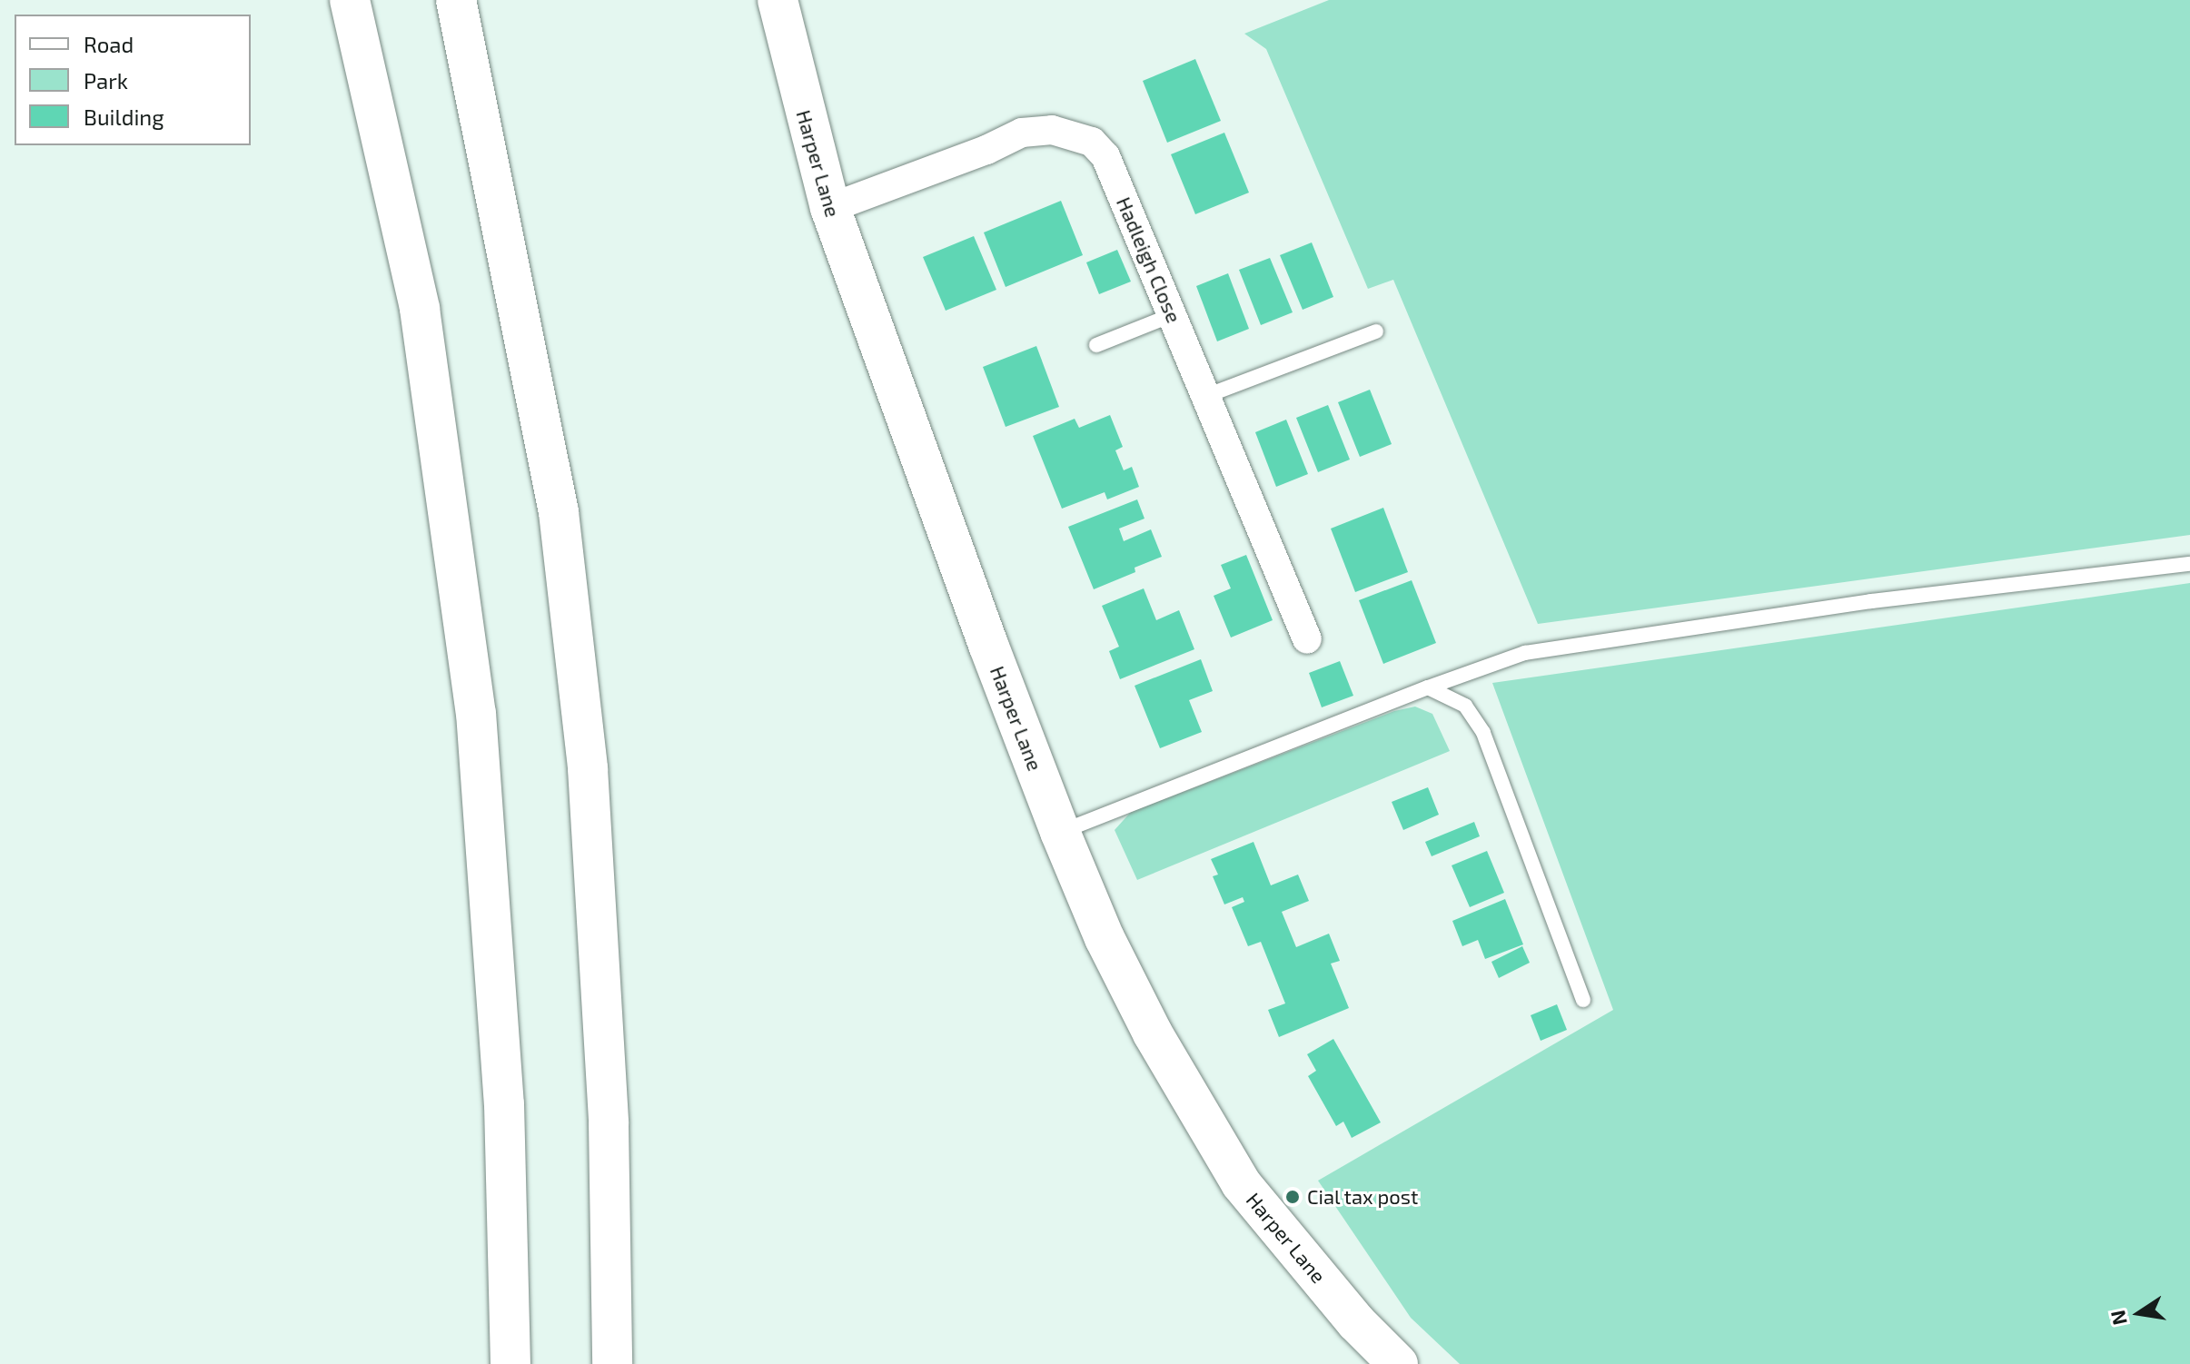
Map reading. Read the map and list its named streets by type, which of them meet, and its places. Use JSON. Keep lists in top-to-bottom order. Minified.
{"streets":{"main road":["Harper Lane"],"street":["Hadleigh Close"]},"crossings":[["Harper Lane","Hadleigh Close"]],"places":["Cial tax post"],"legend":["Road","Park","Building"],"north":"left"}
